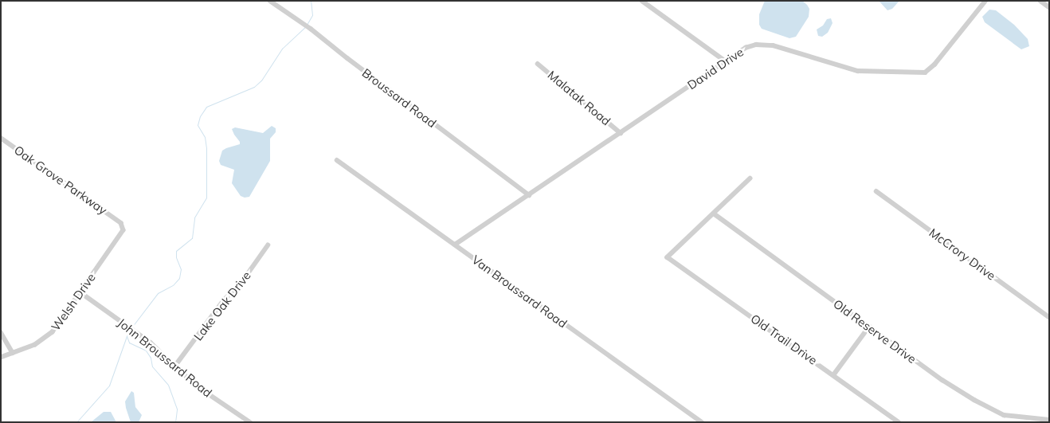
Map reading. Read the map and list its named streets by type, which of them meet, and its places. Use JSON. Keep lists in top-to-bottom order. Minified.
{"streets":{"street":["David Drive","Broussard Road","Malatak Road","Oak Grove Parkway","McCrory Drive","Van Broussard Road","Welsh Drive","Lake Oak Drive","Old Reserve Drive","Old Trail Drive","John Broussard Road"]},"crossings":[["David Drive","Broussard Road"],["David Drive","Malatak Road"],["David Drive","Van Broussard Road"],["Oak Grove Parkway","Welsh Drive"],["Welsh Drive","John Broussard Road"],["Lake Oak Drive","John Broussard Road"],["Old Reserve Drive","Old Trail Drive"]]}
